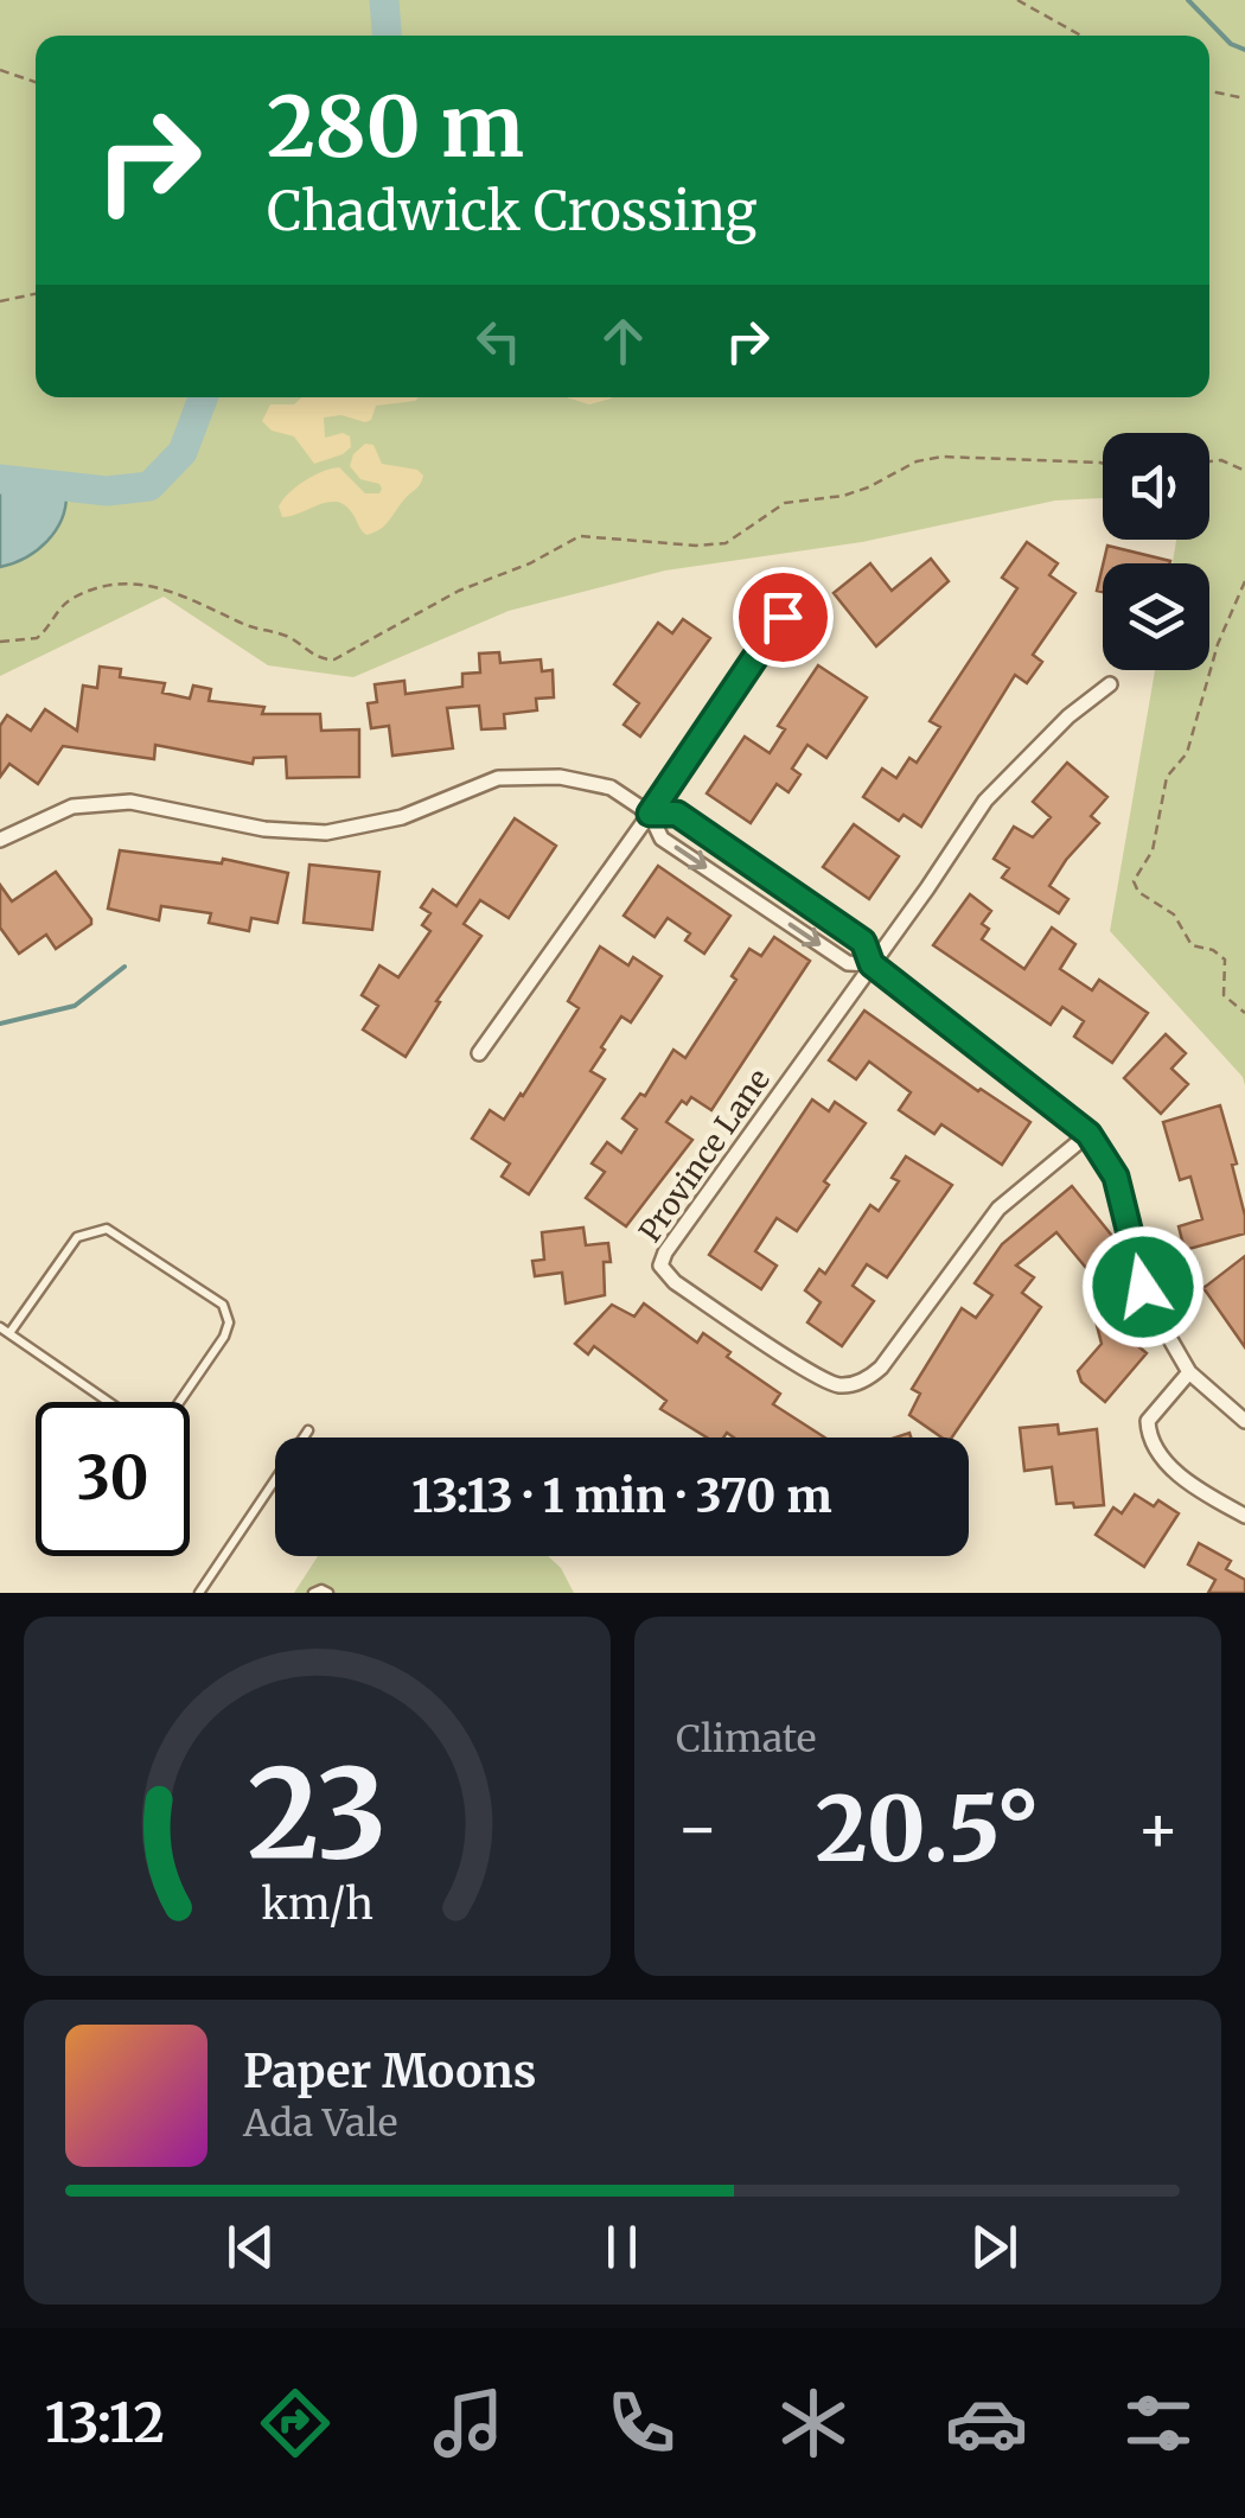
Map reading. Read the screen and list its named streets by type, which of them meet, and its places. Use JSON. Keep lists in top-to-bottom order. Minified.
{"streets":{"street":["Province Lane"]},"page":{"turn":["280 m","Chadwick Crossing"],"limit":"30","trip":"13:13 · 1 min · 370 m","tile":"Climate","heat":["−","20.5°","+"],"song":["Paper Moons","Ada Vale"],"tabs":"13:12","gauge":["23","km/h"]}}
